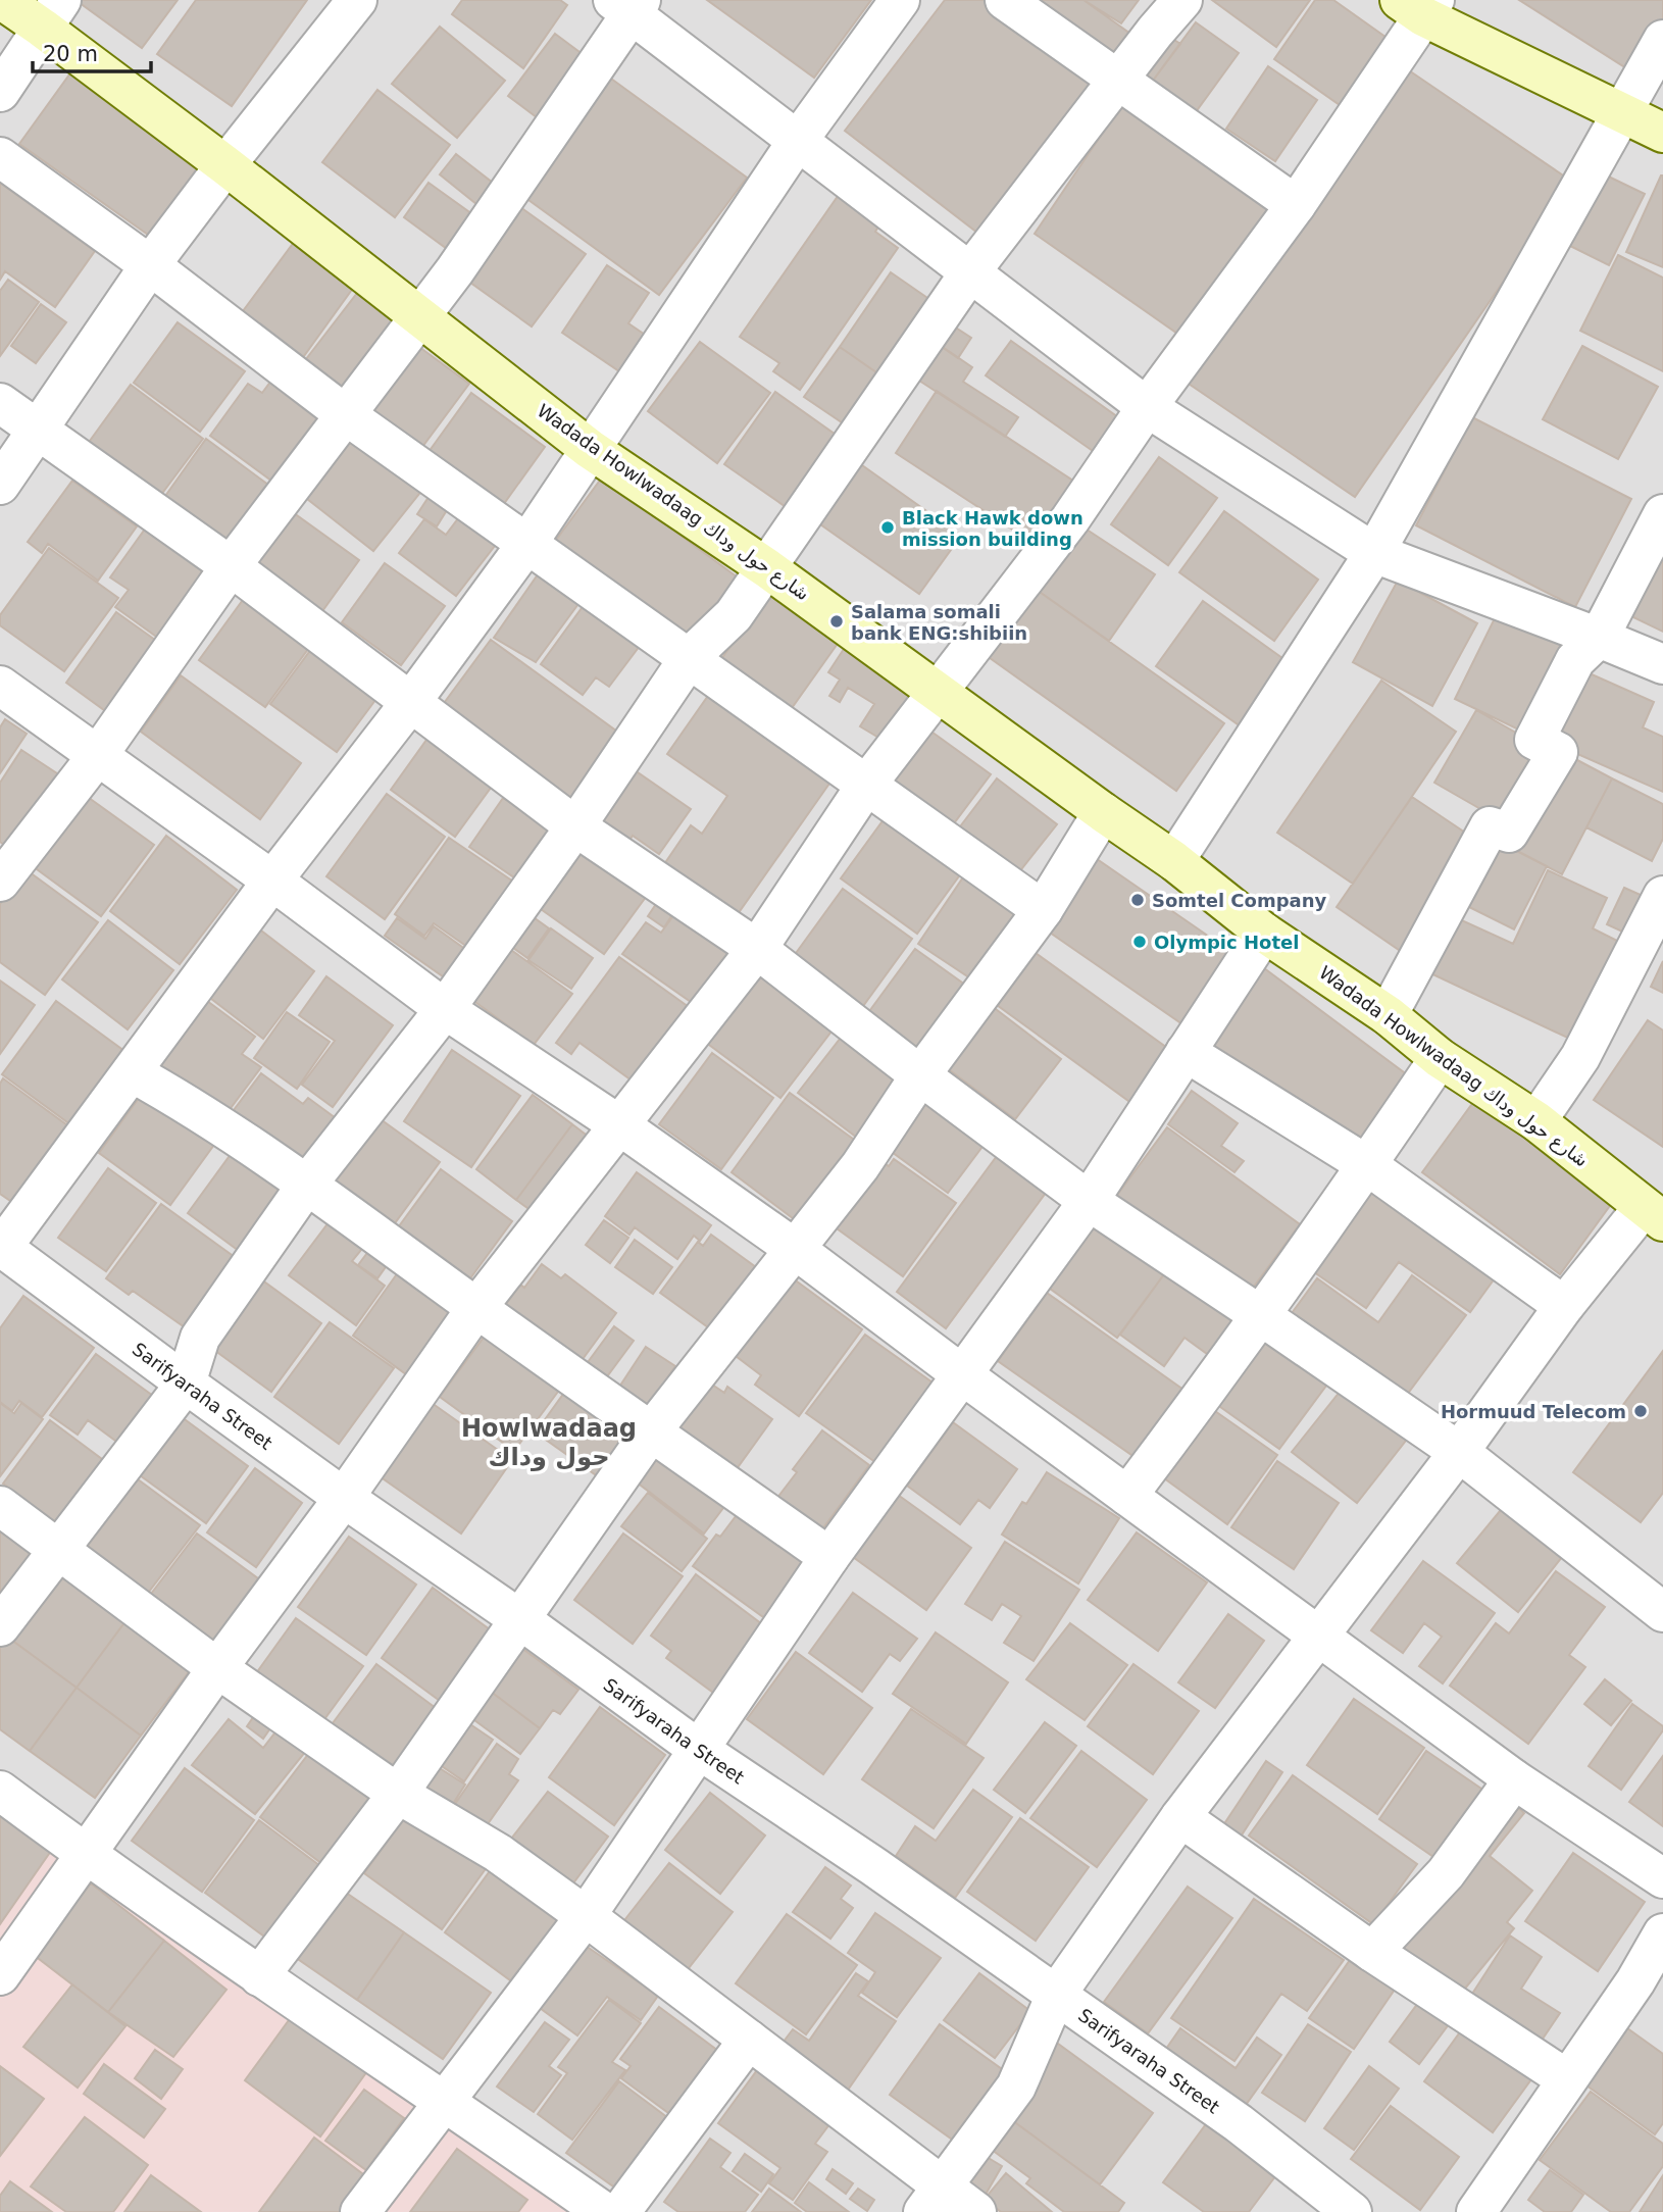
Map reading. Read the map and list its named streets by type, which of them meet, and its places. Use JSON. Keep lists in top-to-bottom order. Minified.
{"streets":{"street":["Wadada Howlwadaag شارع حول وداك","Sarifyaraha Street"]},"districts":["Howlwadaag حول وداك"],"places":["Black Hawk down mission building","Salama somali bank ENG:shibiin","Somtel Company","Olympic Hotel","Hormuud Telecom"],"scale_bar":"20 m"}
